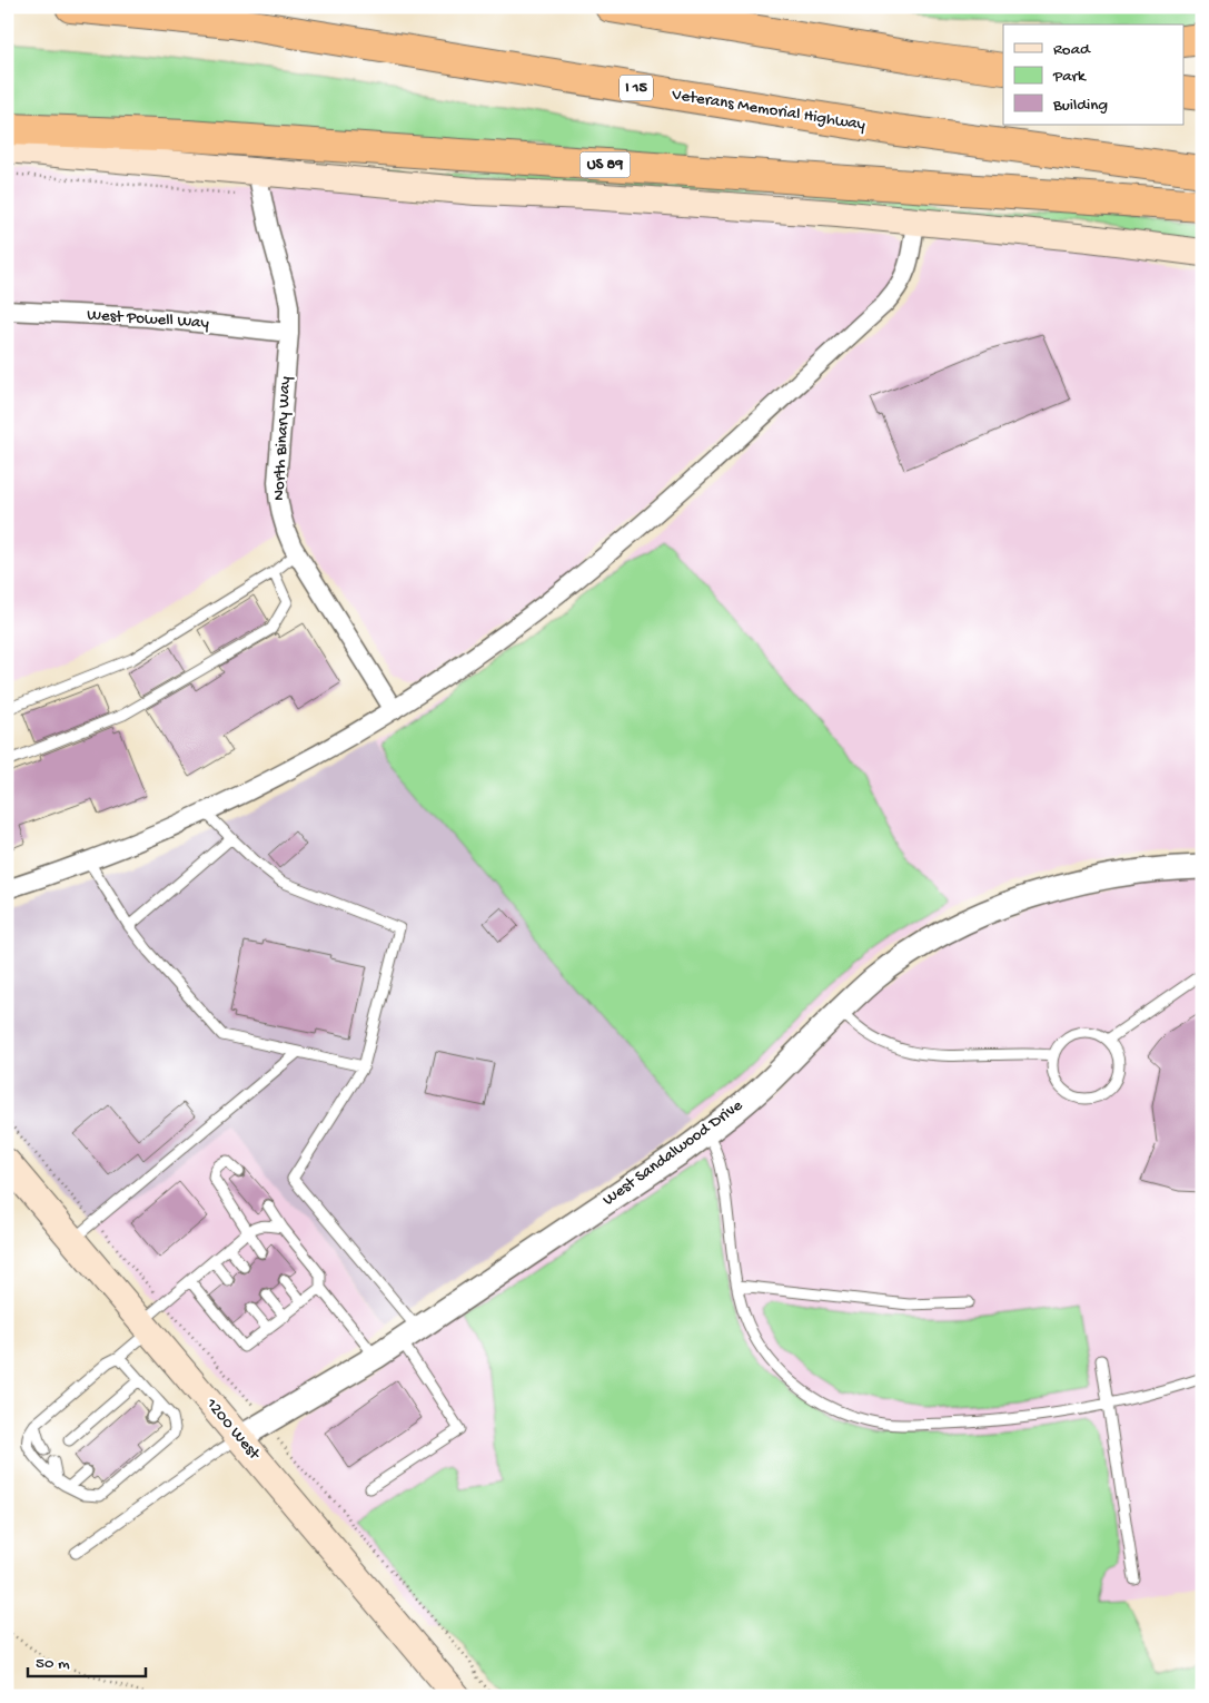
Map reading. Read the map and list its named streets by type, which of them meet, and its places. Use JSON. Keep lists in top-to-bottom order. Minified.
{"streets":{"highway":["I 15","Veterans Memorial Highway","US 89"],"main road":["1200 West"],"street":["West Powell Way","North Binary Way","West Sandalwood Drive"]},"crossings":[["West Powell Way","North Binary Way"],["West Sandalwood Drive","1200 West"]],"legend":["Road","Park","Building"],"scale_bar":"50 m"}
